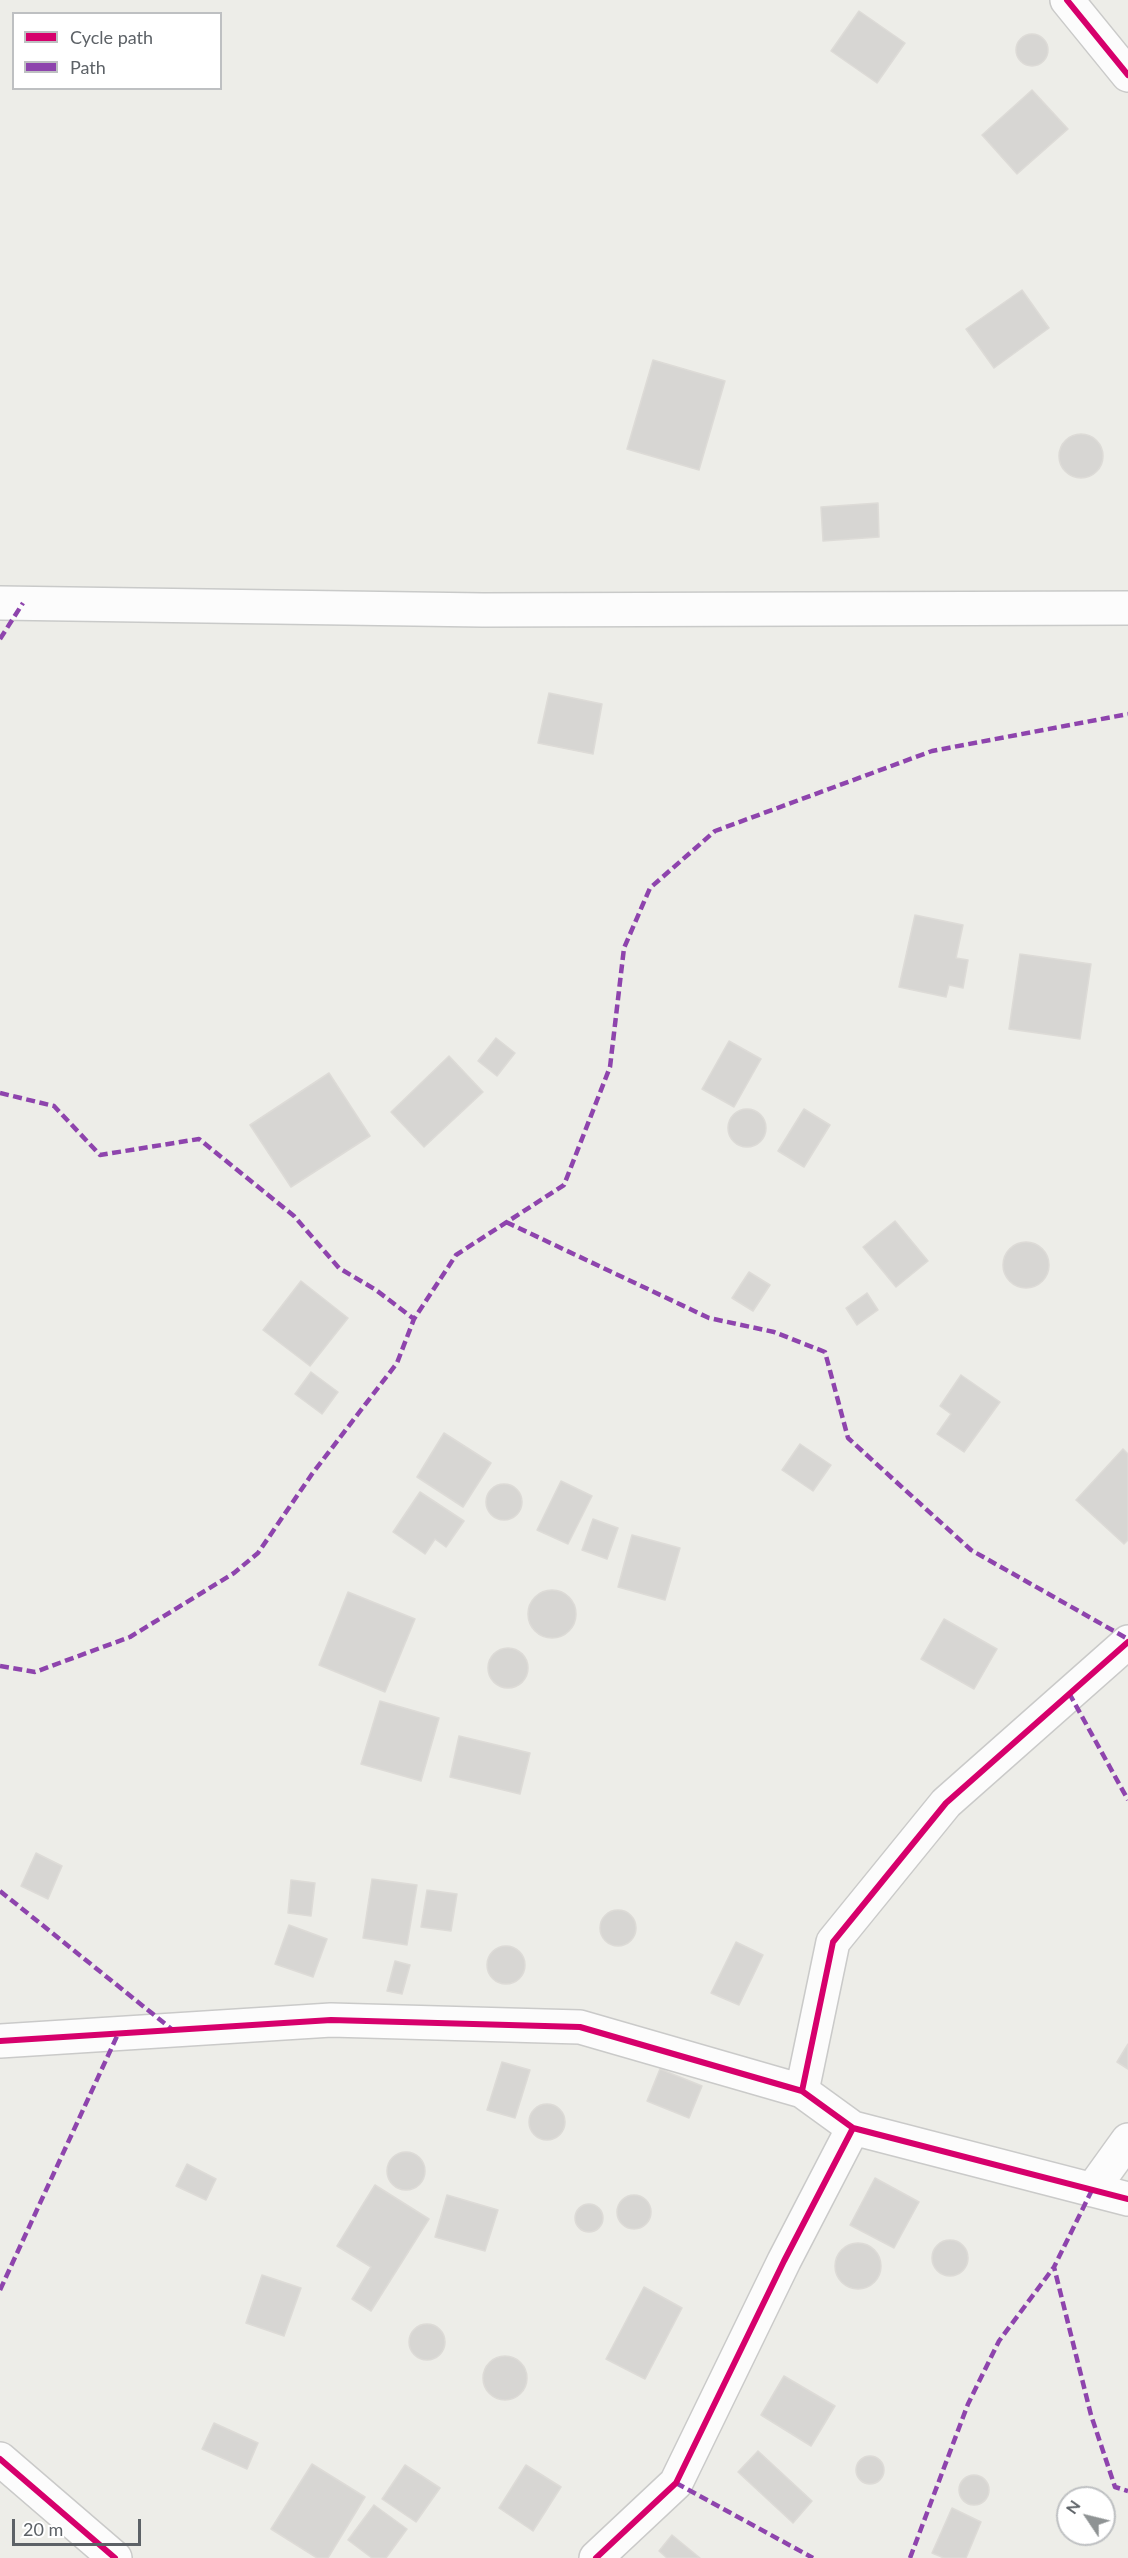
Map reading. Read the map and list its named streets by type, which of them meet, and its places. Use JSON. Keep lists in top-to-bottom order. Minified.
{"legend":["Cycle path","Path"],"scale_bar":"20 m","north":"top left"}
